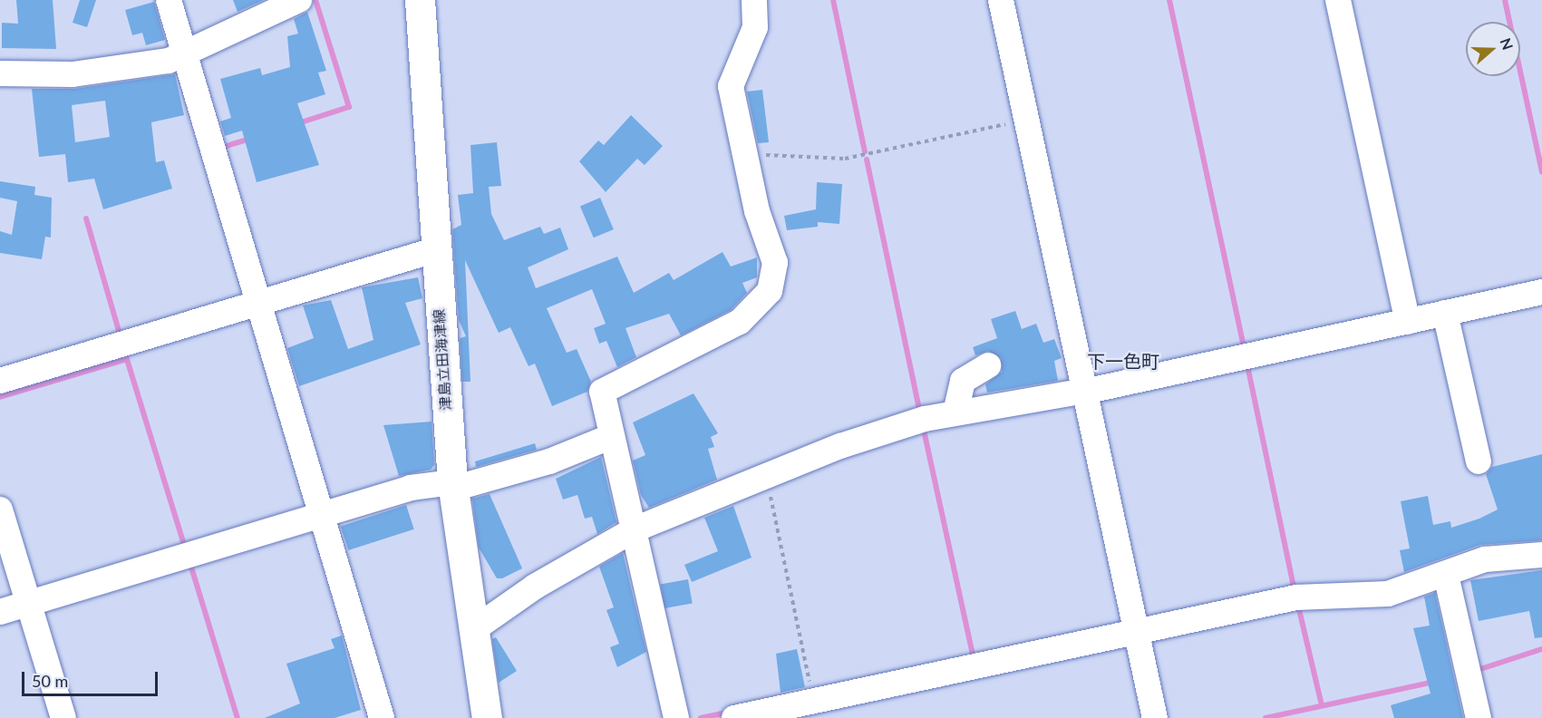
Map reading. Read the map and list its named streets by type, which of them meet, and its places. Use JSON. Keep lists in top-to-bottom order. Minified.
{"streets":{"main road":["津島立田海津線"]},"districts":["下一色町"],"scale_bar":"50 m","north":"right"}
